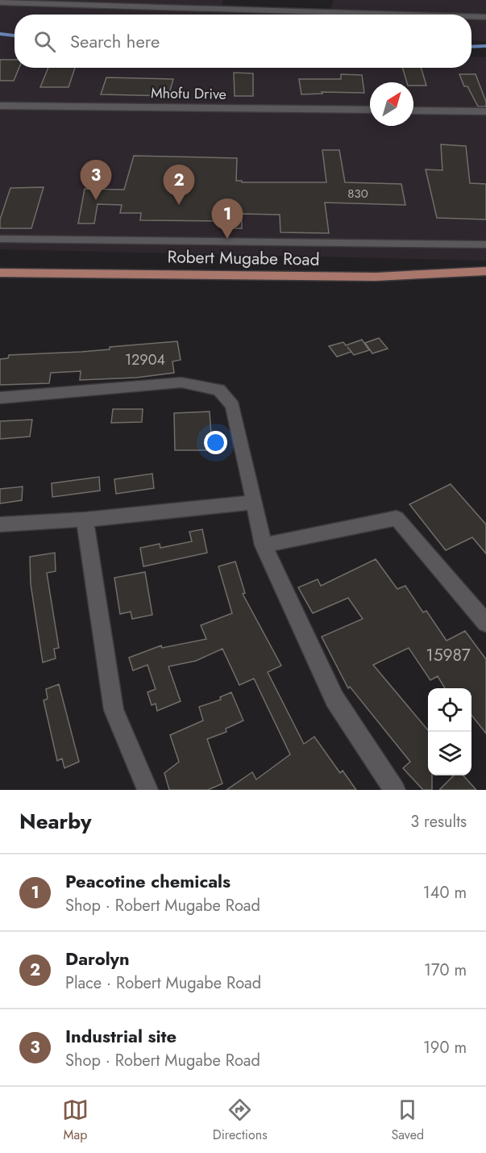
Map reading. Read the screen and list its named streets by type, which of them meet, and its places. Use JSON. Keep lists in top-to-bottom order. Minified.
{"streets":{"main road":["Robert Mugabe Road"],"street":["Mhofu Drive"]},"house_numbers":["830","12904","15987"],"north":"top right","page":{"search":"Search here","pins":["3","2","1"],"heading":["Nearby","3 results"],"list":[{"mark":"1","name":"Peacotine chemicals","note":"Shop · Robert Mugabe Road","value":"140 m"},{"mark":"2","name":"Darolyn","note":"Place · Robert Mugabe Road","value":"170 m"},{"mark":"3","name":"Industrial site","note":"Shop · Robert Mugabe Road","value":"190 m"}],"nav":["Map","Directions","Saved"]}}
